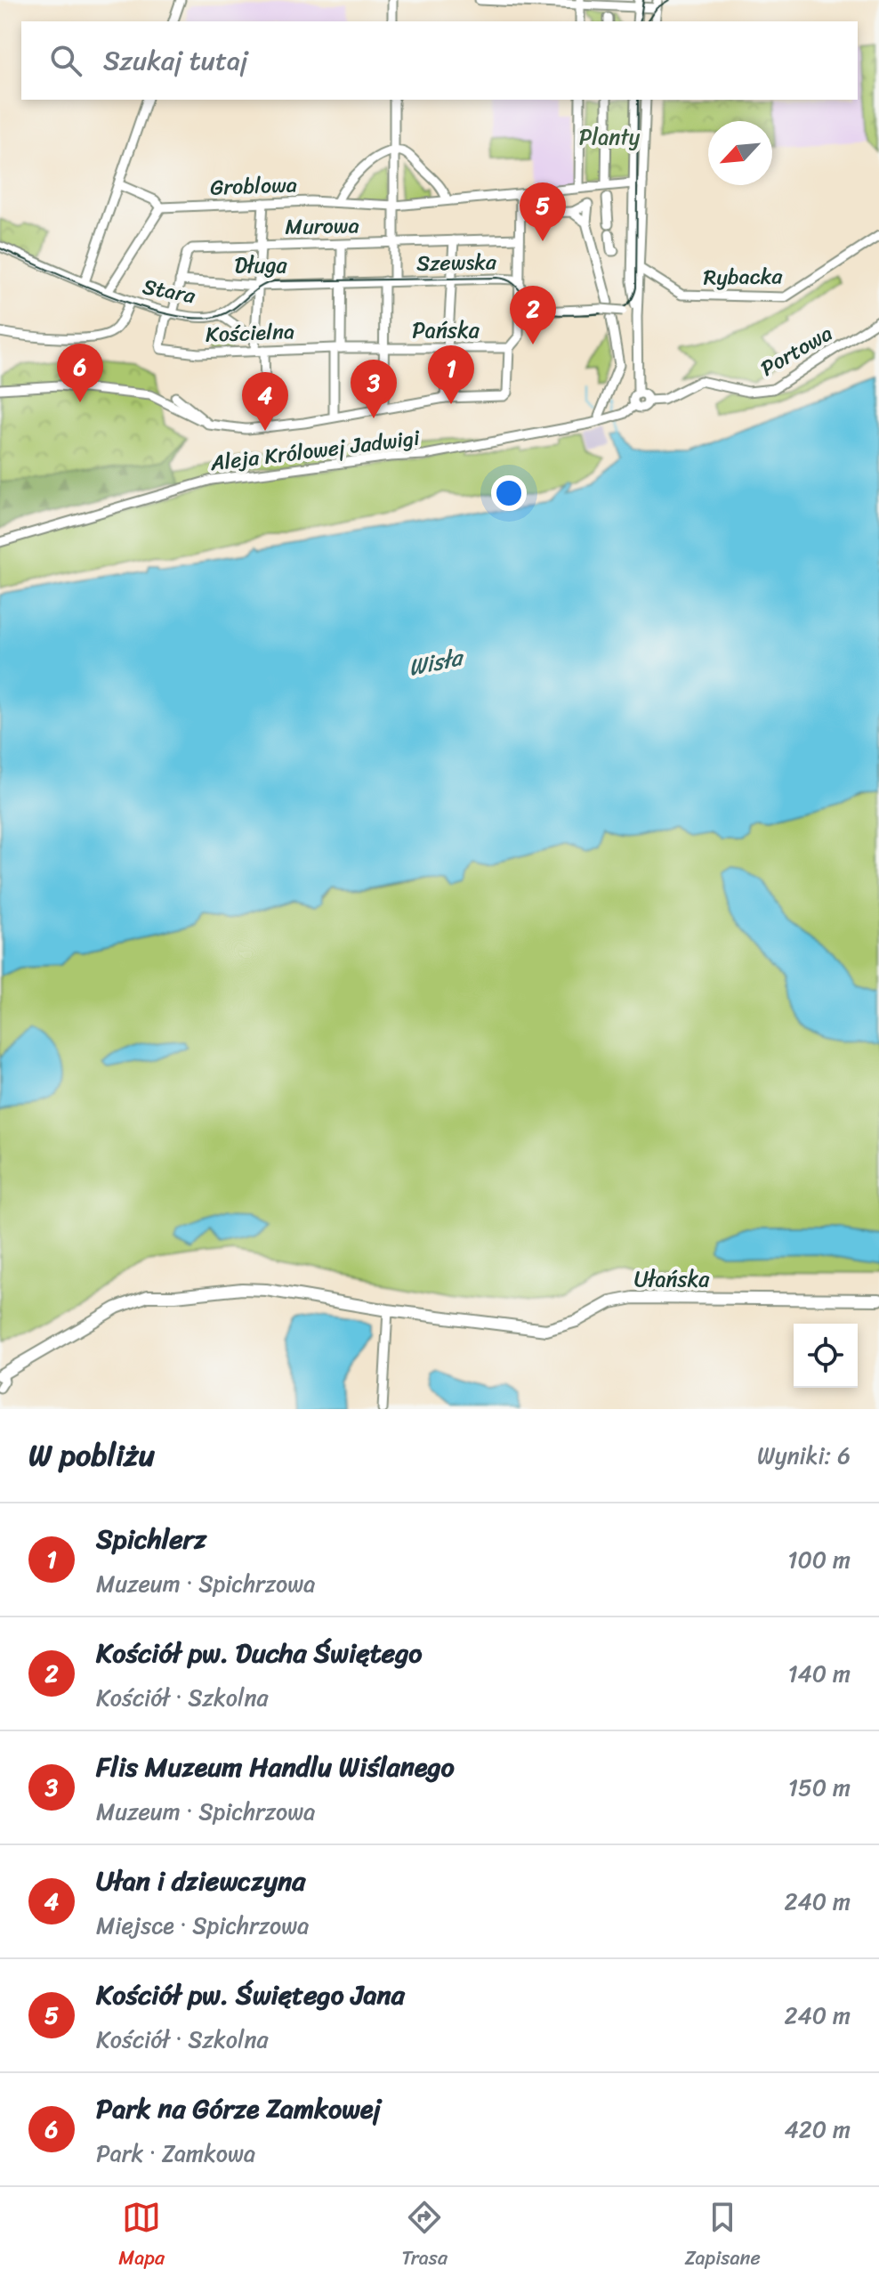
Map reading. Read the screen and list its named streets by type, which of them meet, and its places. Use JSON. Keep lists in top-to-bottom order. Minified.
{"streets":{"main road":["Ułańska"],"street":["Groblowa","Murowa","Szewska","Długa","Rybacka","Stara","Pańska","Kościelna","Portowa","Aleja Królowej Jadwigi"]},"crossings":[["Murowa","Długa"],["Murowa","Stara"],["Murowa","Kościelna"],["Szewska","Długa"],["Długa","Stara"],["Pańska","Kościelna"],["Portowa","Aleja Królowej Jadwigi"]],"water":["Wisła"],"parks":["Planty"],"north":"bottom left","page":{"search":"Szukaj tutaj","pins":["5","2","6","1","3","4"],"heading":["W pobliżu","Wyniki: 6"],"list":[{"mark":"1","name":"Spichlerz","note":"Muzeum · Spichrzowa","value":"100 m"},{"mark":"2","name":"Kościół pw. Ducha Świętego","note":"Kościół · Szkolna","value":"140 m"},{"mark":"3","name":"Flis Muzeum Handlu Wiślanego","note":"Muzeum · Spichrzowa","value":"150 m"},{"mark":"4","name":"Ułan i dziewczyna","note":"Miejsce · Spichrzowa","value":"240 m"},{"mark":"5","name":"Kościół pw. Świętego Jana","note":"Kościół · Szkolna","value":"240 m"},{"mark":"6","name":"Park na Górze Zamkowej","note":"Park · Zamkowa","value":"420 m"}],"nav":["Mapa","Trasa","Zapisane"]}}
